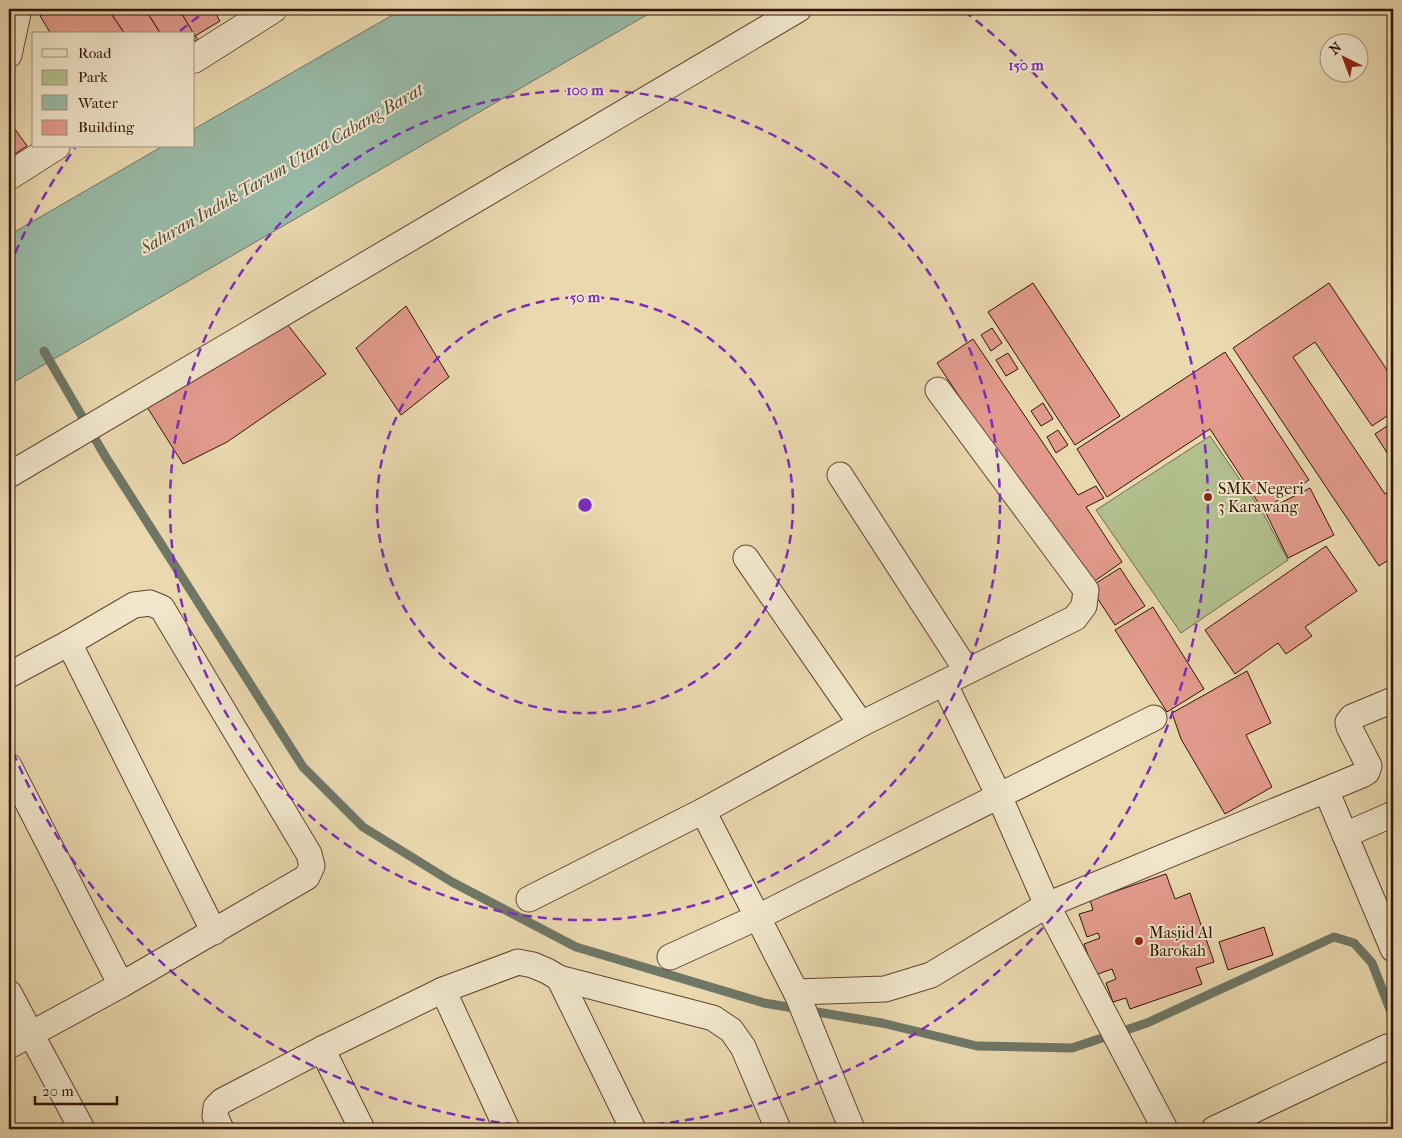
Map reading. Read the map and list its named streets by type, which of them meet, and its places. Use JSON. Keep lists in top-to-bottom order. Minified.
{"water":["Saluran Induk Tarum Utara Cabang Barat"],"places":["SMK Negeri 3 Karawang","Masjid Al Barokah"],"legend":["Road","Park","Water","Building"],"scale_bar":"20 m","north":"top left","rings":["150 m","100 m","50 m"]}
